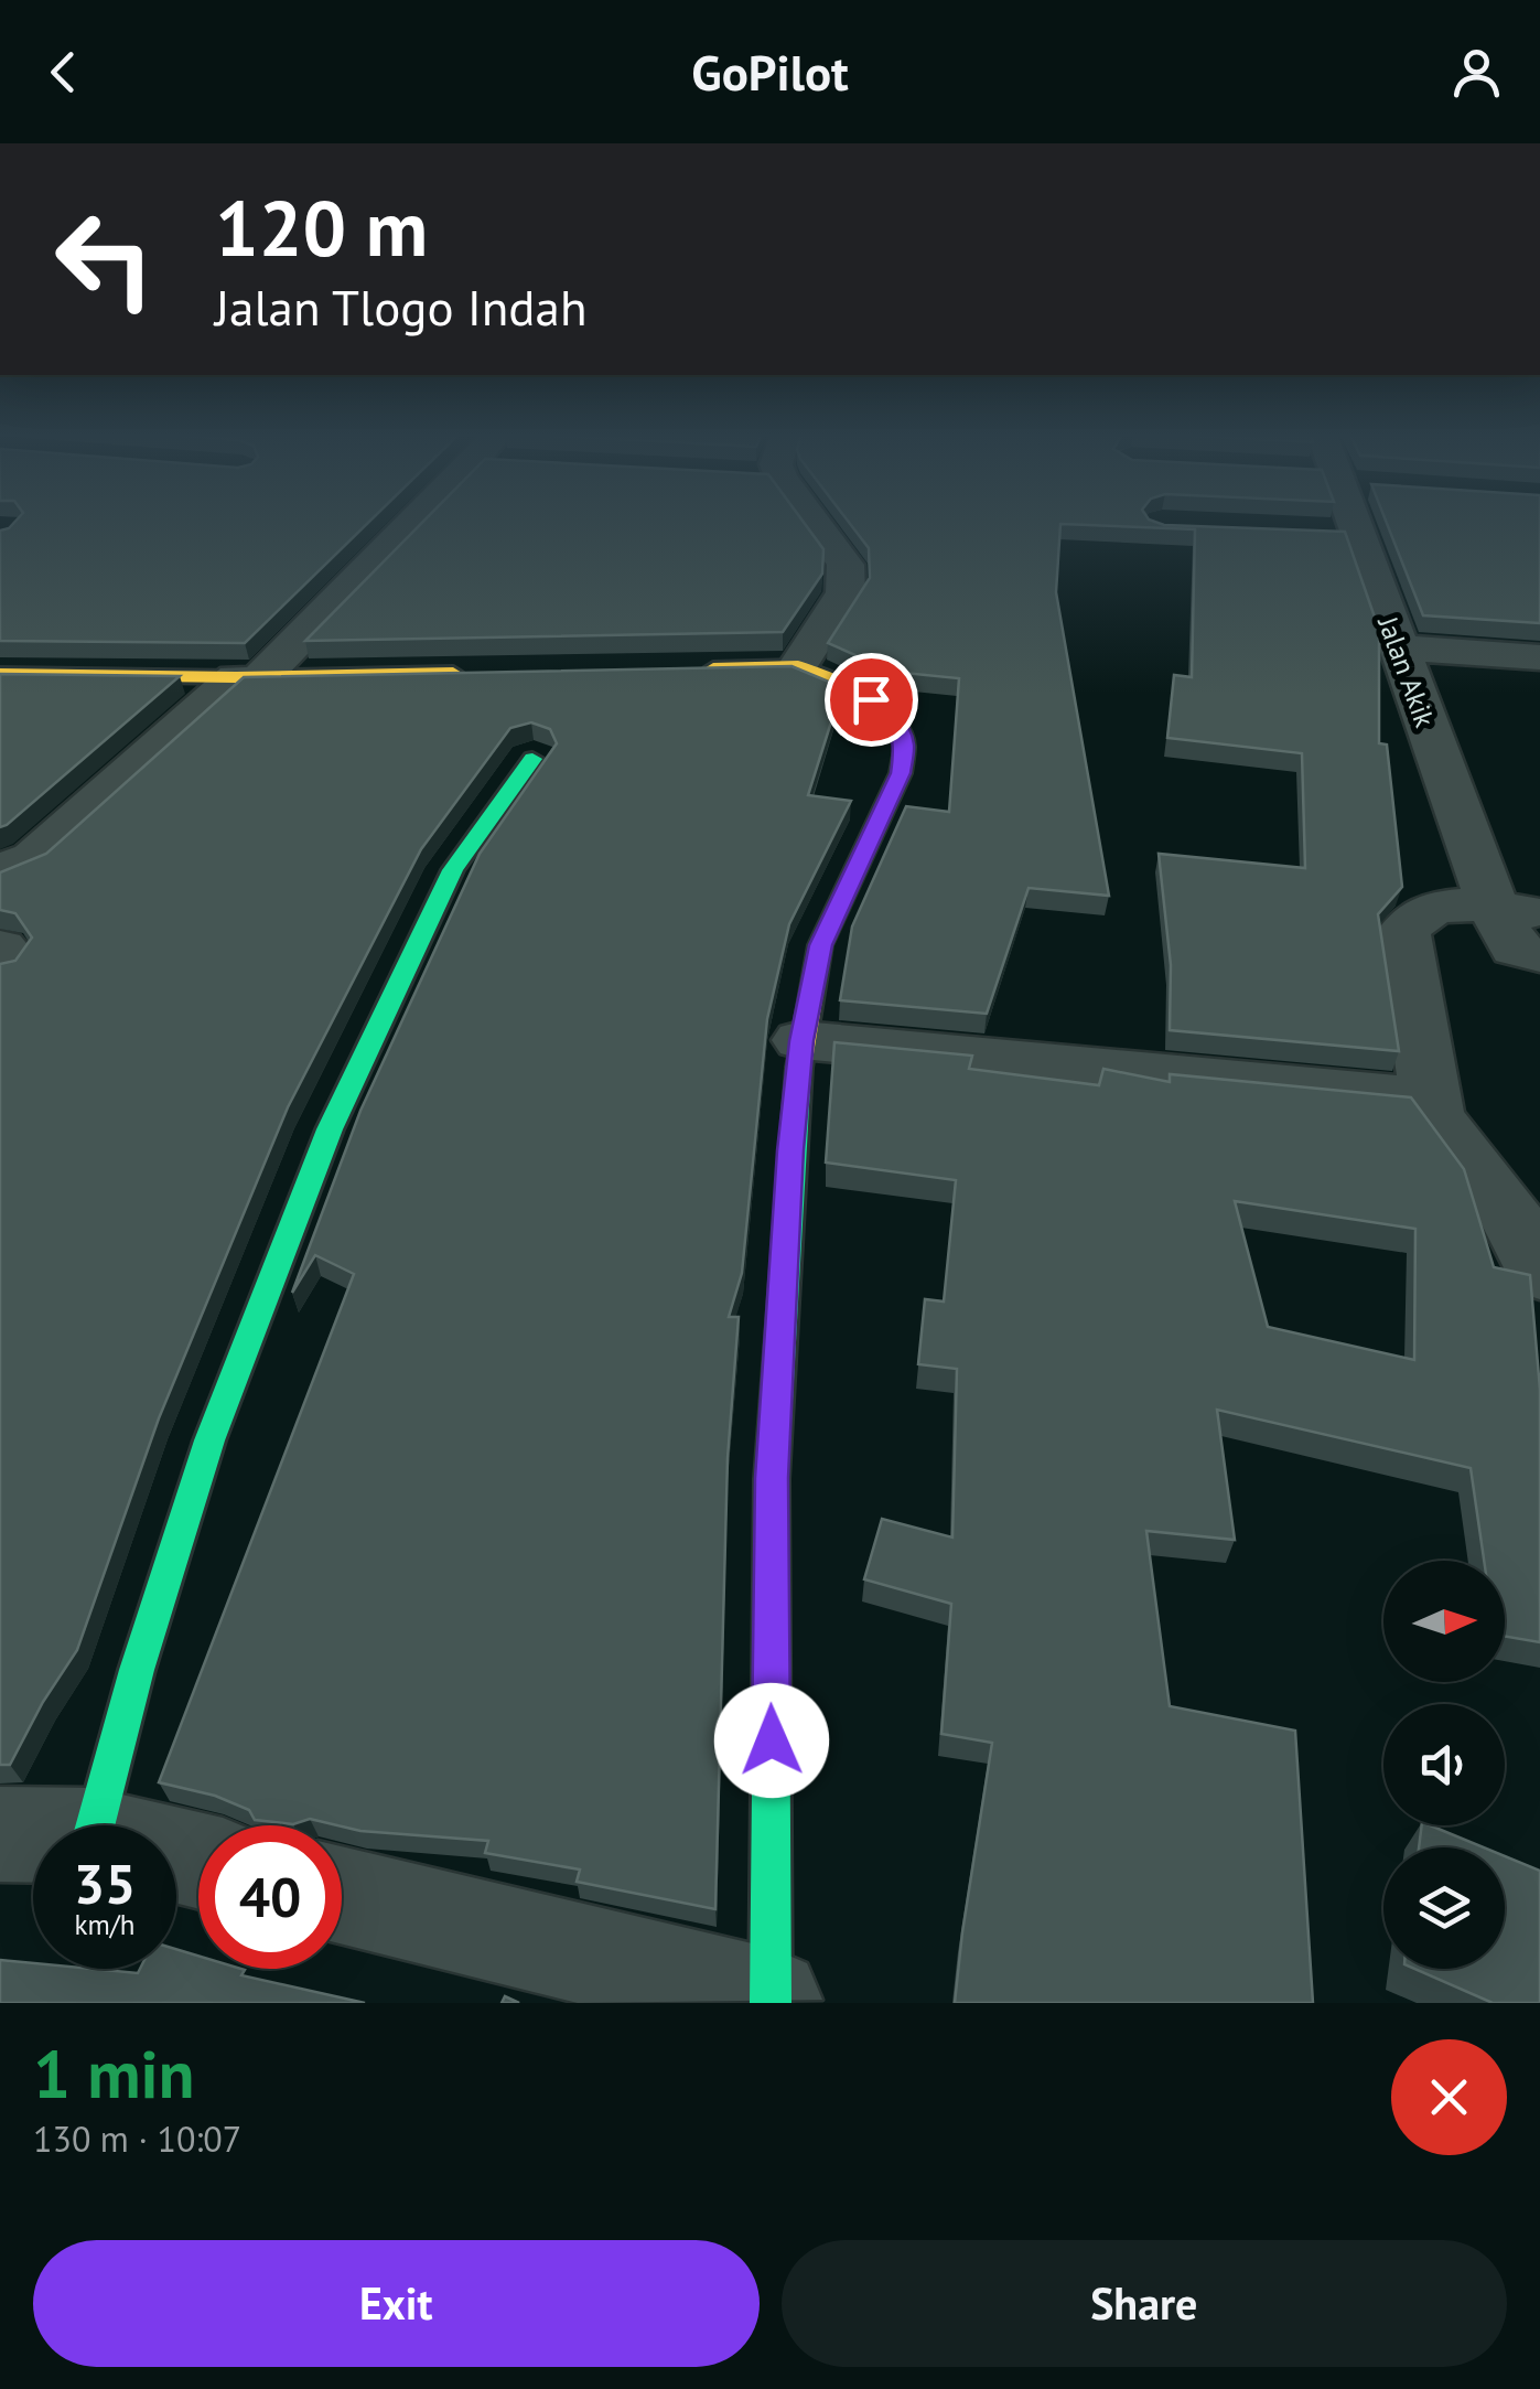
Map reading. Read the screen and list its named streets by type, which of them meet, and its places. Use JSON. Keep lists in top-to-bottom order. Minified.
{"streets":{"street":["Jalan Akik"]},"north":"right","page":{"header":"GoPilot","turn":["120 m","Jalan Tlogo Indah"],"speed":"35 km/h","limit":"40","heading":["1 min","130 m · 10:07"],"buttons":["Exit","Share"]}}
